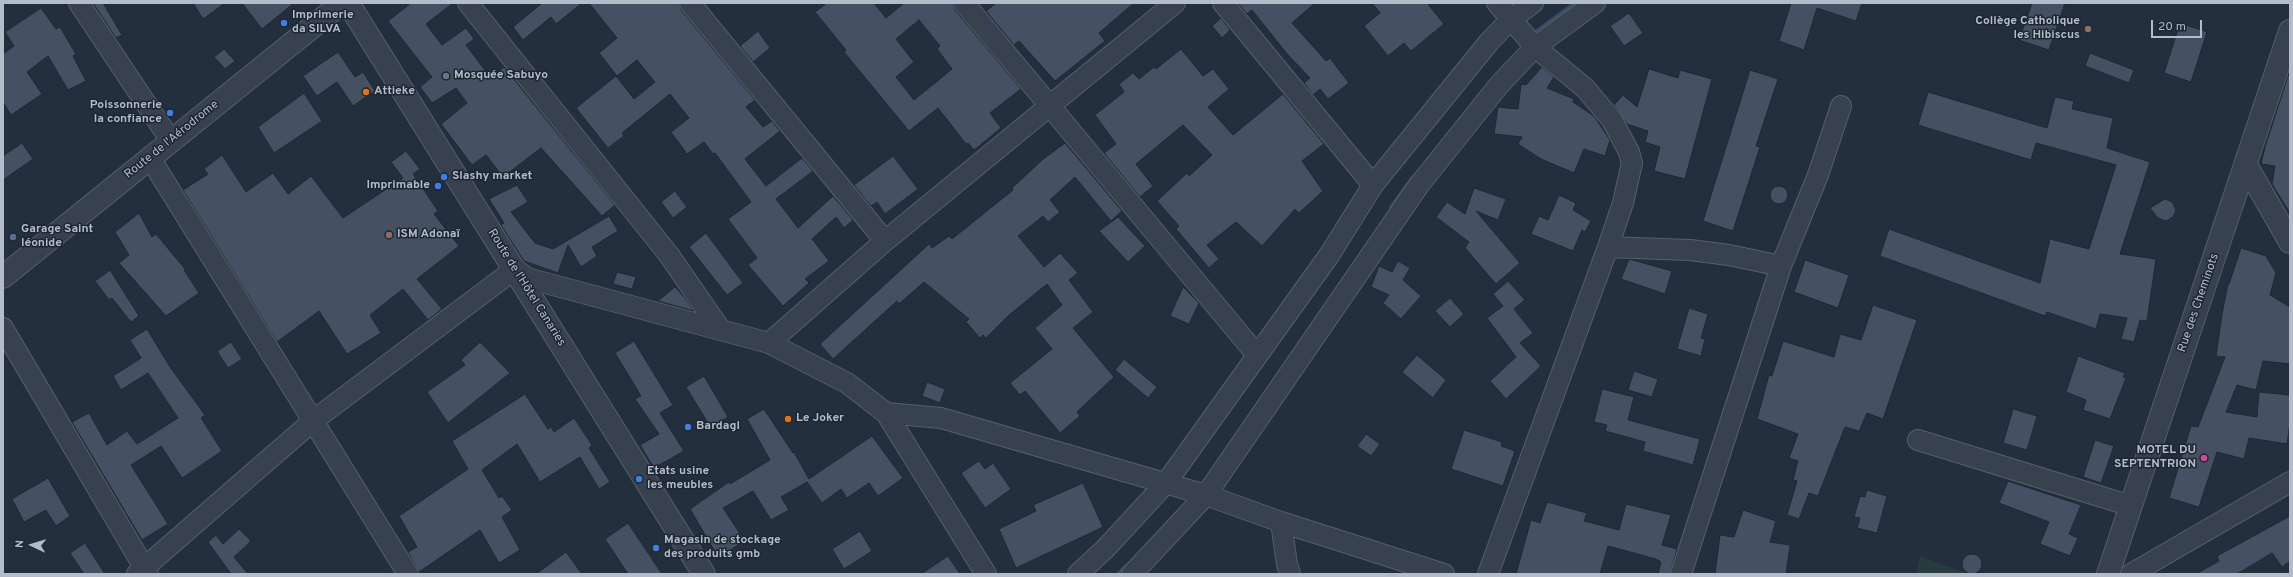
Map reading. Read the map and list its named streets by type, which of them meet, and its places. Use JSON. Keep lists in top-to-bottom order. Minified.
{"streets":{"street":["Route de l'Aérodrome","Route de l'Hôtel Canaries","Rue des Cheminots"]},"places":["Imprimerie da SILVA","Collège Catholique les Hibiscus","Mosquée Sabuyo","Attieke","Poissonnerie la confiance","Slashy market","Imprimable","ISM Adonaï","Garage Saint léonide","Le Joker","Bardagl","MOTEL DU SEPTENTRION","Etats usine les meubles","Magasin de stockage des produits gmb"],"scale_bar":"20 m","north":"left"}
